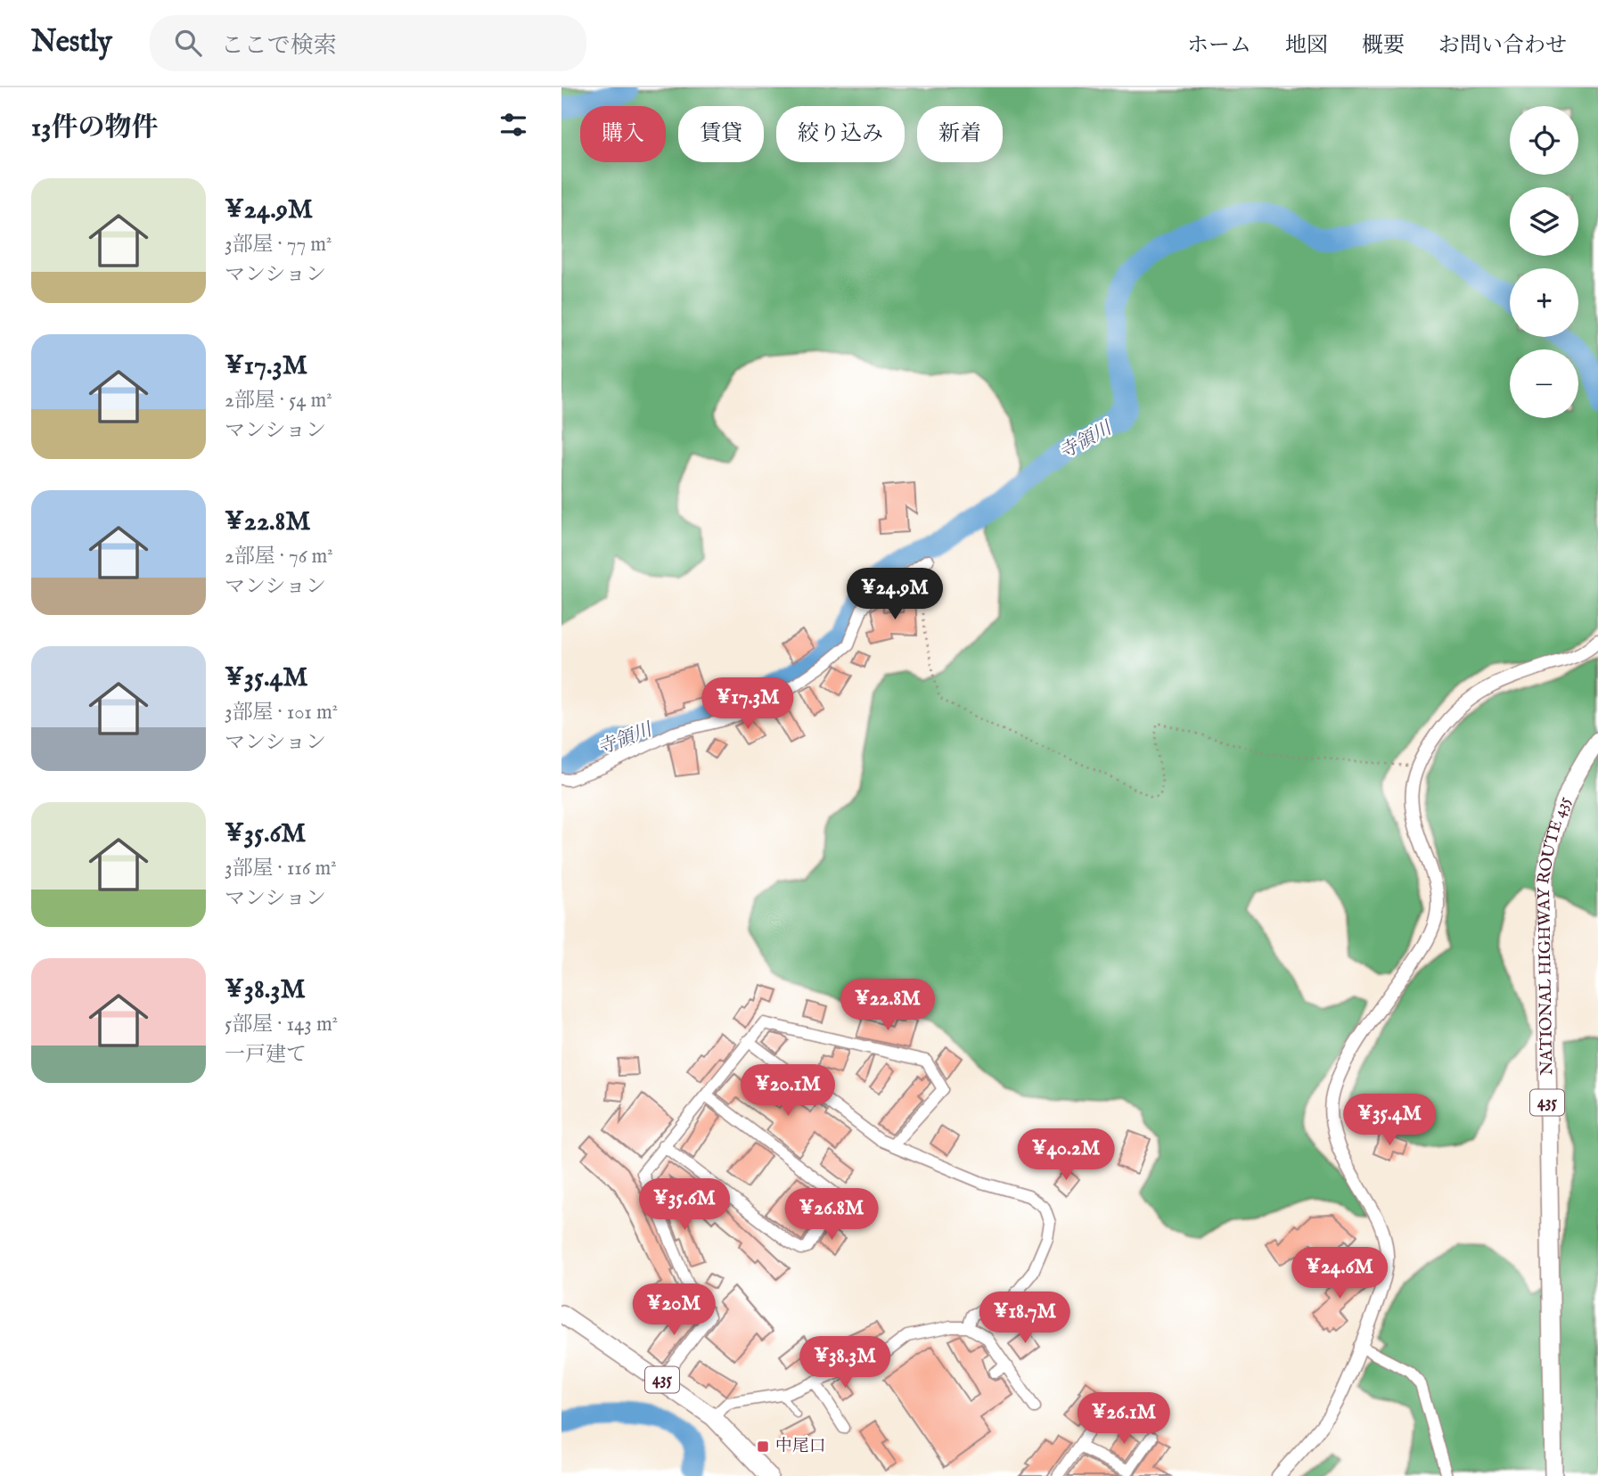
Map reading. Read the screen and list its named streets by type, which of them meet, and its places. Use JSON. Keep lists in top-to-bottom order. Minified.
{"streets":{"highway":["NATIONAL HIGHWAY ROUTE 435","435"]},"water":["寺領川"],"places":{"transit":["中尾口"]},"page":{"header":"Nestly","search":"ここで検索","nav":["ホーム","地図","概要","お問い合わせ"],"heading":"13件の物件","map_buttons":["+","−"],"chip":["購入","賃貸","絞り込み","新着"],"list":[{"name":"¥24.9M","note":"3部屋 · 77 m² · マンション"},{"name":"¥17.3M","note":"2部屋 · 54 m² · マンション"},{"name":"¥22.8M","note":"2部屋 · 76 m² · マンション"},{"name":"¥35.4M","note":"3部屋 · 101 m² · マンション"},{"name":"¥35.6M","note":"3部屋 · 116 m² · マンション"},{"name":"¥38.3M","note":"5部屋 · 143 m² · 一戸建て"}],"price":["¥24.9M","¥17.3M","¥22.8M","¥20.1M","¥35.4M","¥40.2M","¥35.6M","¥26.8M","¥24.6M","¥20M","¥18.7M","¥38.3M","¥26.1M"]}}
